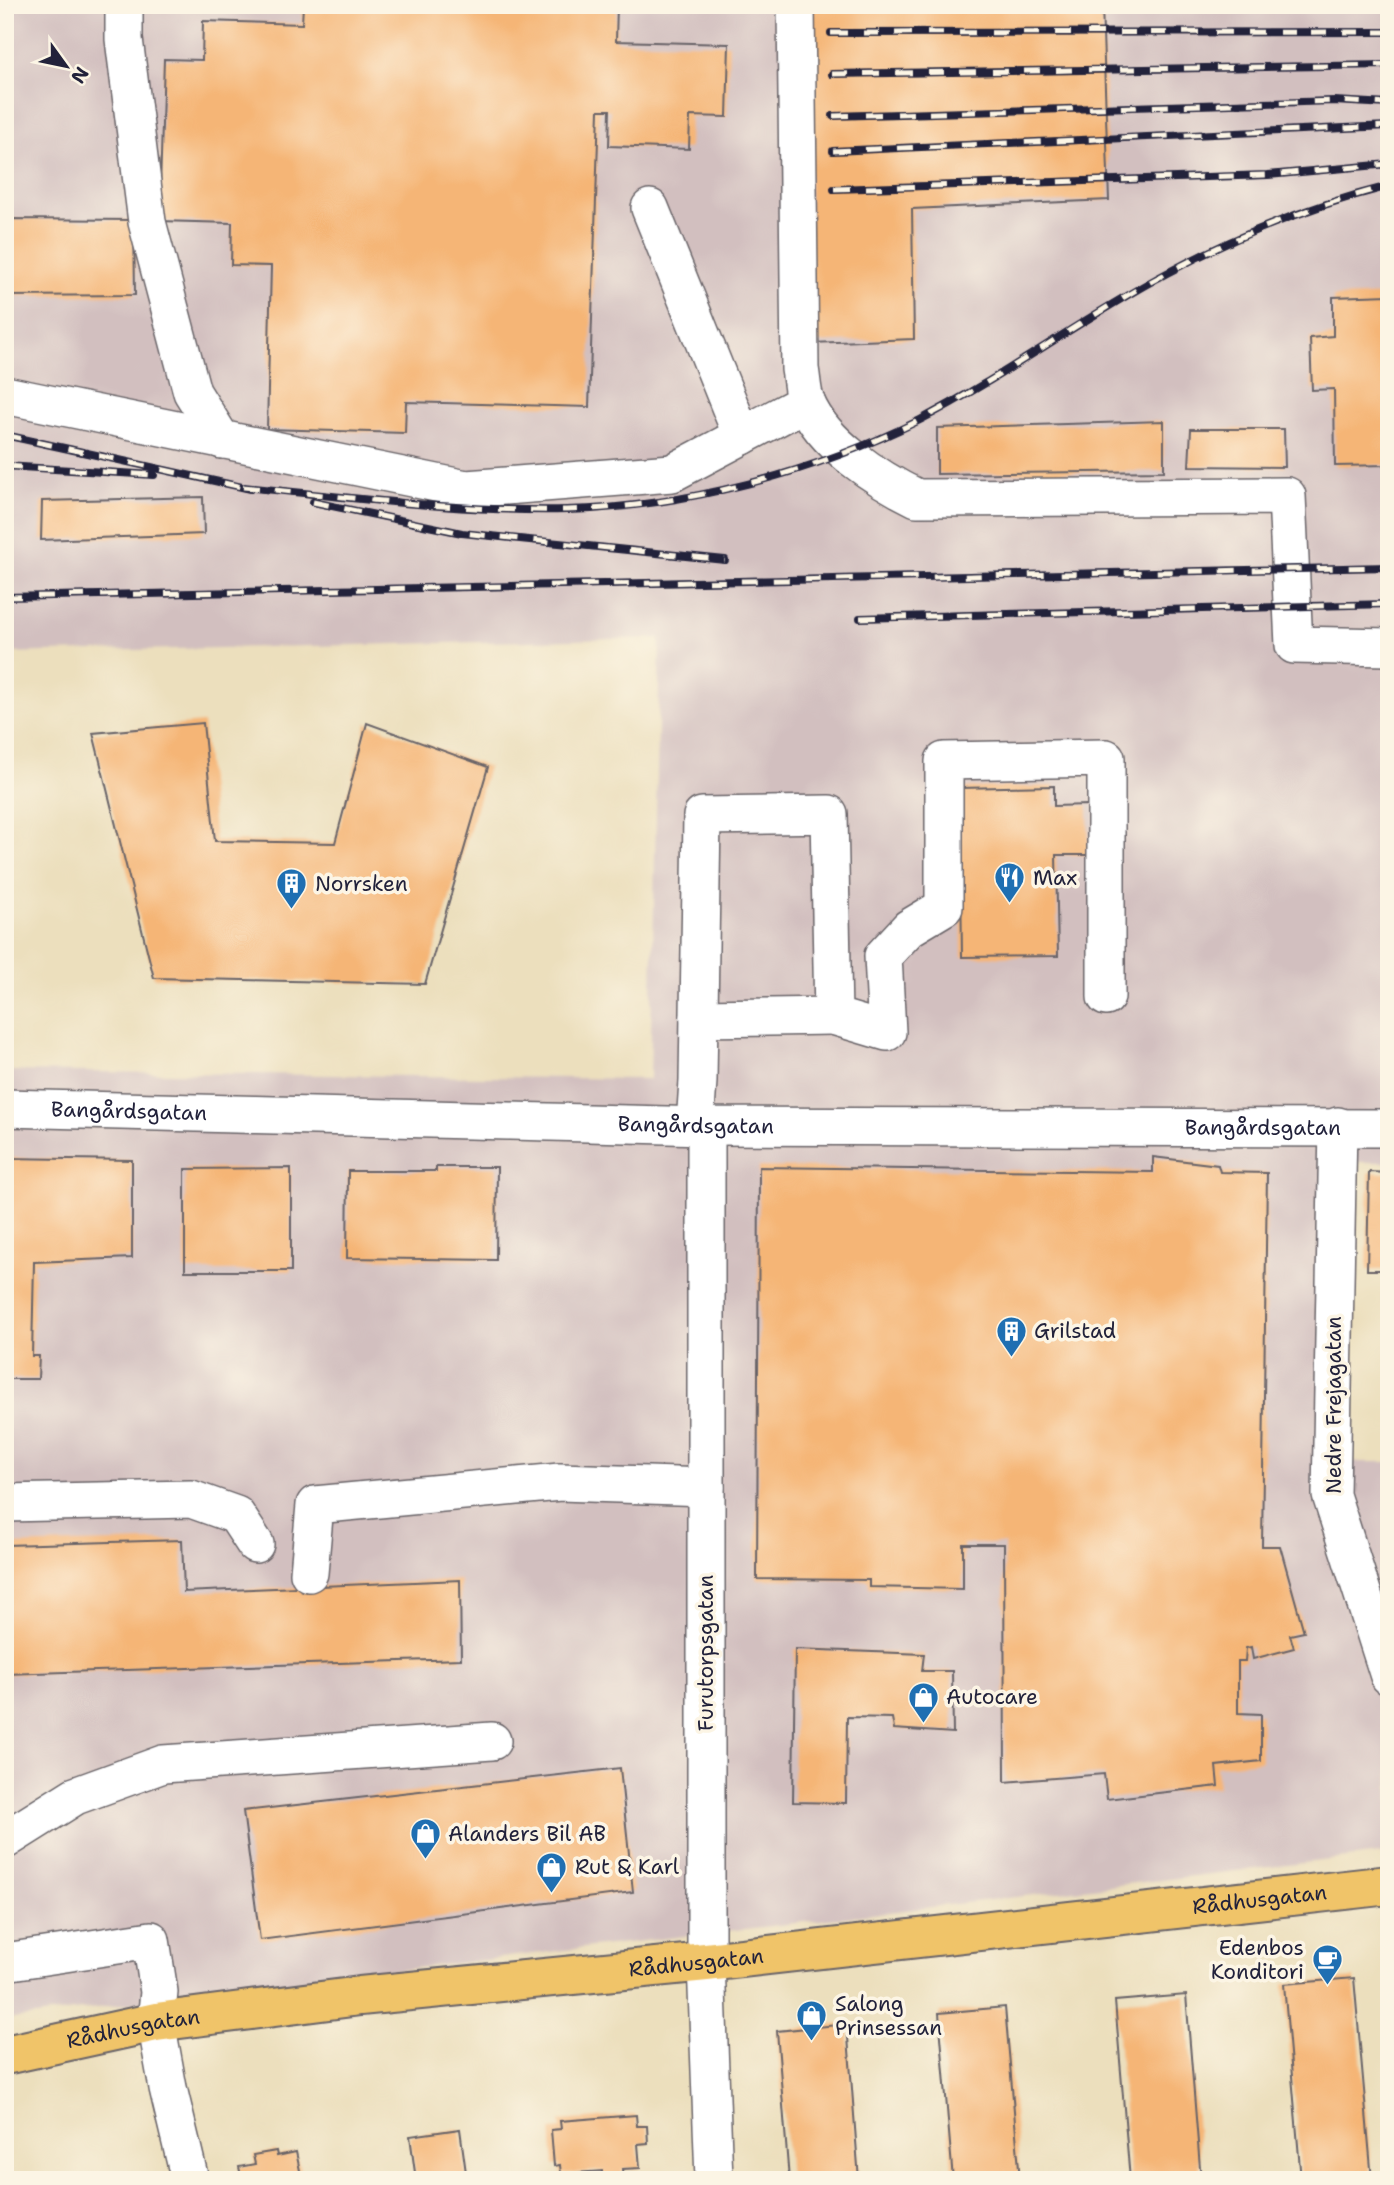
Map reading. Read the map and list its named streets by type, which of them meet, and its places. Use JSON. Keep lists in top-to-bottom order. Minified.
{"streets":{"main road":["Rådhusgatan"],"street":["Bangårdsgatan","Nedre Frejagatan","Furutorpsgatan"]},"crossings":[["Bangårdsgatan","Nedre Frejagatan"],["Bangårdsgatan","Furutorpsgatan"],["Furutorpsgatan","Rådhusgatan"]],"places":{"restaurant":["Max"],"building":["Norrsken","Grilstad"],"shop":["Autocare","Alanders Bil AB","Rut & Karl","Salong Prinsessan"],"cafe":["Edenbos Konditori"]},"north":"bottom right"}
